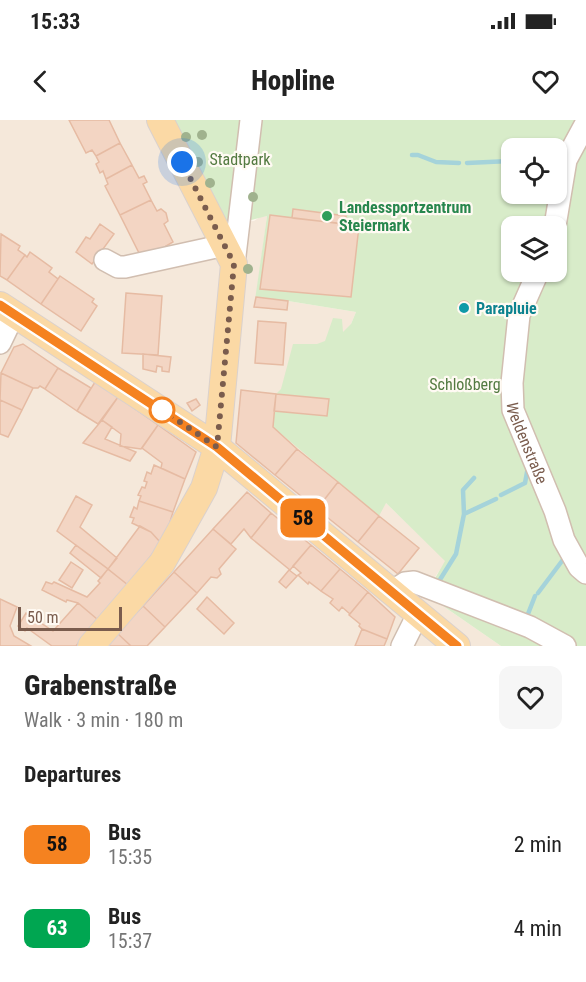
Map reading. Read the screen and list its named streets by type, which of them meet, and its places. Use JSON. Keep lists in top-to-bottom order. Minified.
{"streets":{"street":["Weldenstraße"]},"parks":["Stadtpark","Schloßberg"],"places":["Landessportzentrum Steiermark","Parapluie"],"lines":["bus line 58"],"scale_bar":"50 m","page":{"status":"15:33","header":"Hopline","on_map":"58","scale":"50 m","heading":[["Grabenstraße","Walk · 3 min · 180 m"],"Departures"],"list":[{"mark":"58","name":"Bus","note":"15:35","value":"2 min"},{"mark":"63","name":"Bus","note":"15:37","value":"4 min"}]}}
